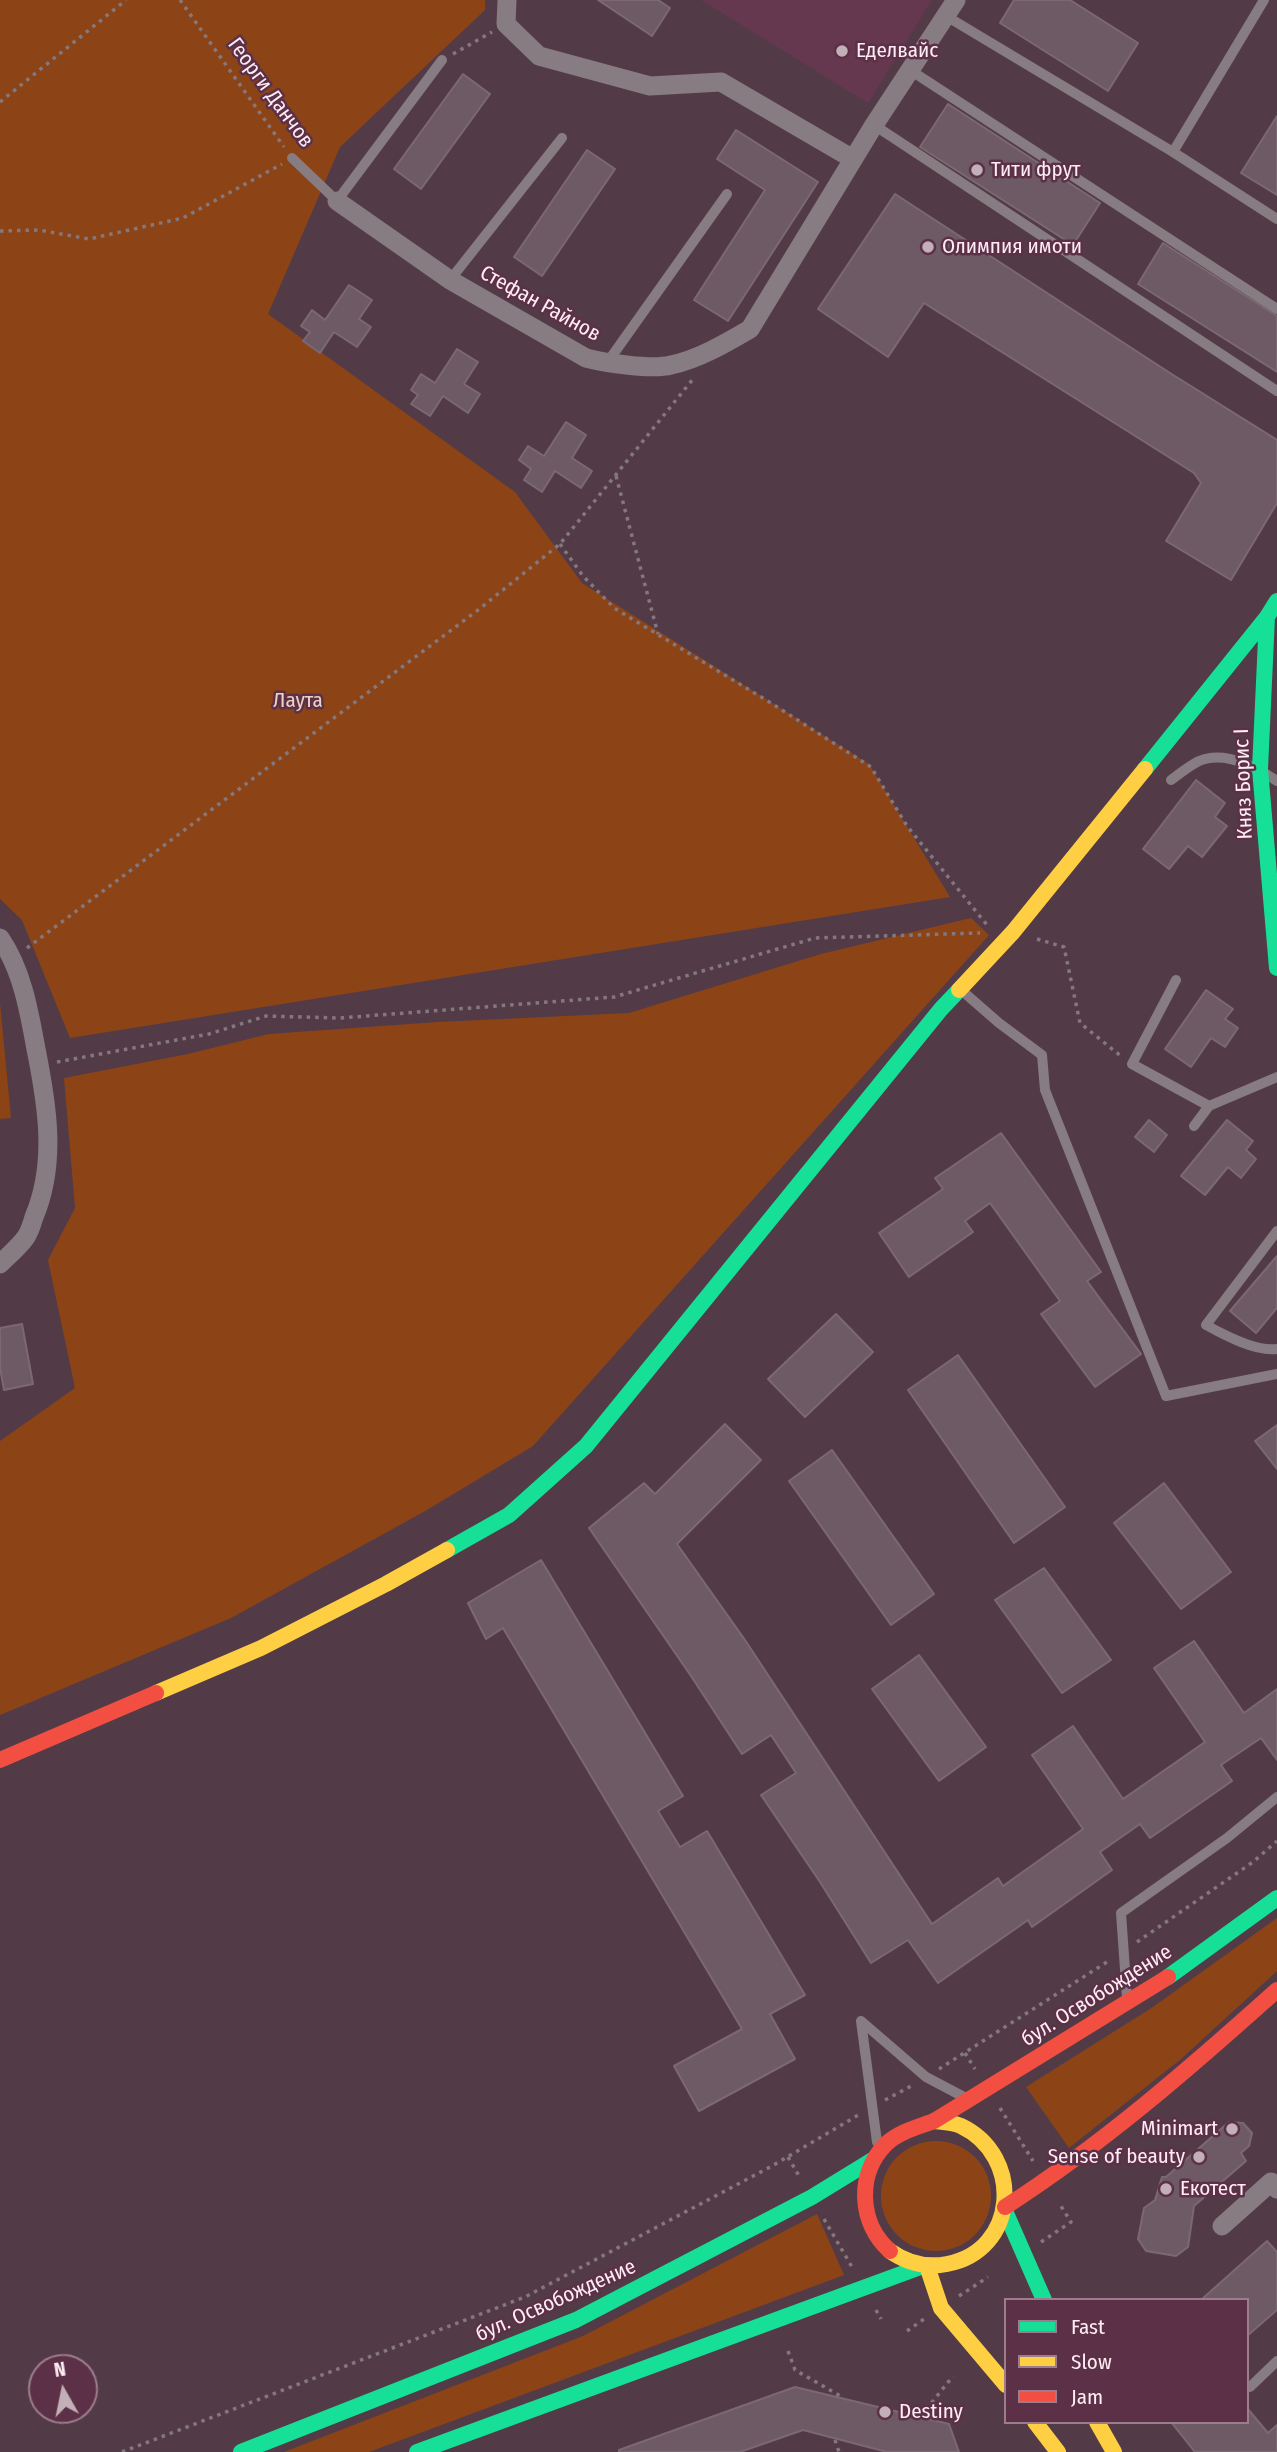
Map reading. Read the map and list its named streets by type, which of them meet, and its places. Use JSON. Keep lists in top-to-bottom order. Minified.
{"streets":{"main road":["Княз Борис I","бул. Освобождение"],"street":["Стефан Райнов"],"lane":["Георги Данчов"]},"crossings":[["Георги Данчов","Стефан Райнов"]],"parks":["Лаута"],"places":["Еделвайс","Тити фрут","Олимпия имоти","Minimart","Sense of beauty","Екотест","Destiny"],"legend":["Fast","Slow","Jam"],"north":"top"}
